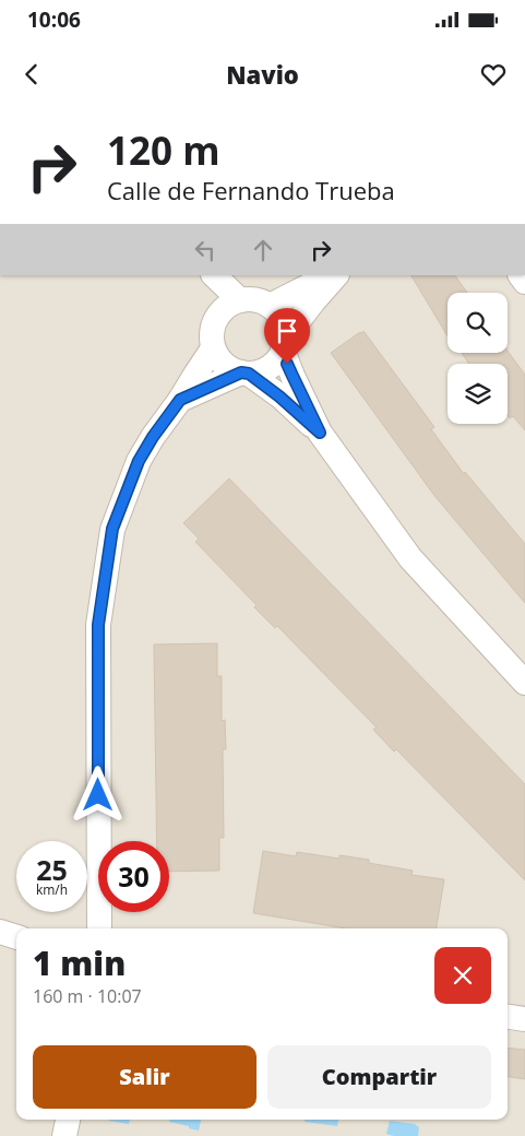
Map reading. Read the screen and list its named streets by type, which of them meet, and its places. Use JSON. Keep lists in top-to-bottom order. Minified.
{"page":{"status":"10:06","header":"Navio","turn":["120 m","Calle de Fernando Trueba"],"speed":"25 km/h","limit":"30","heading":["1 min","160 m · 10:07"],"buttons":["Salir","Compartir"]}}
